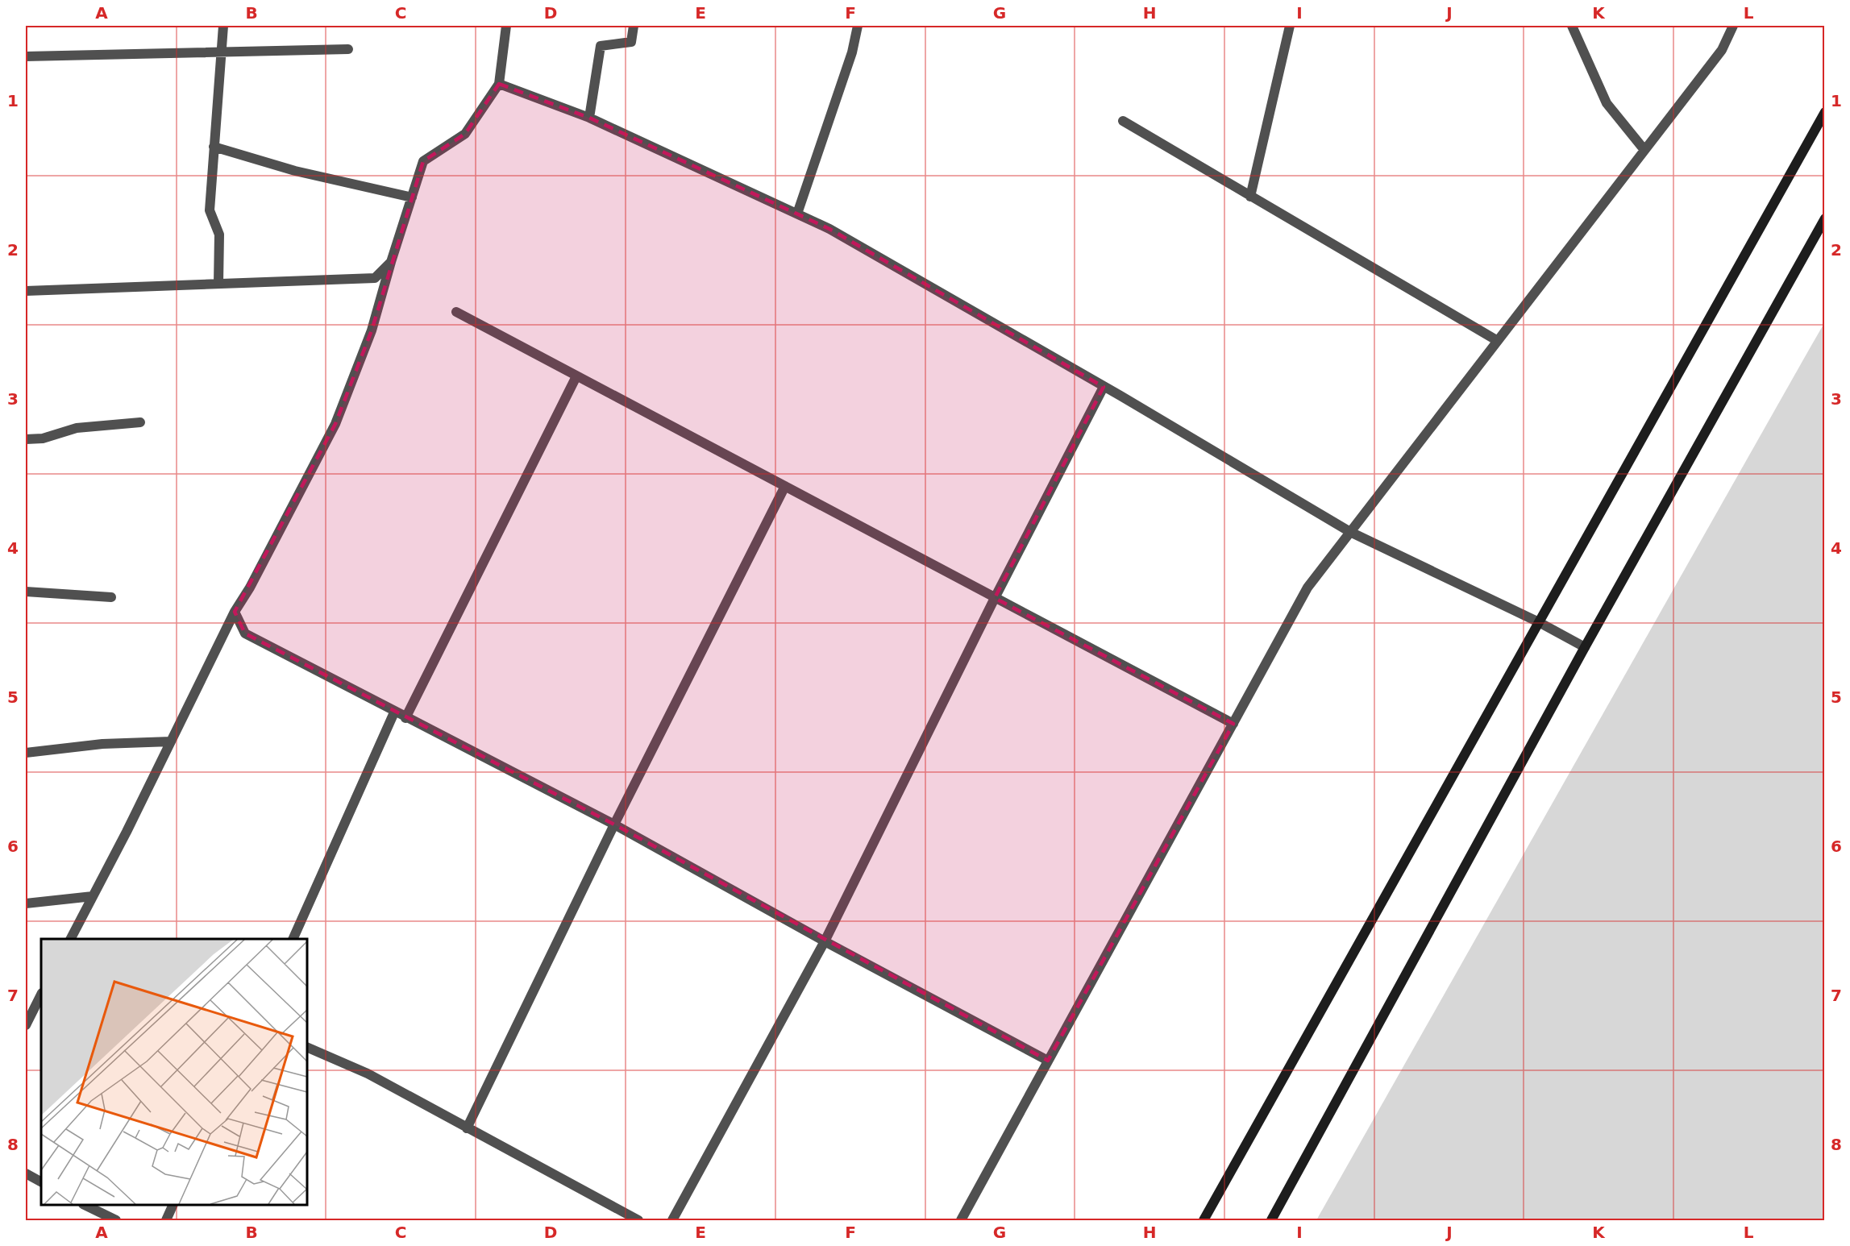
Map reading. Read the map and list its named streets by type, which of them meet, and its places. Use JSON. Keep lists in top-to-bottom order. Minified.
{"grid":{"columns":["A","B","C","D","E","F","G","H","I","J","K","L"],"rows":["1","2","3","4","5","6","7","8"]}}
